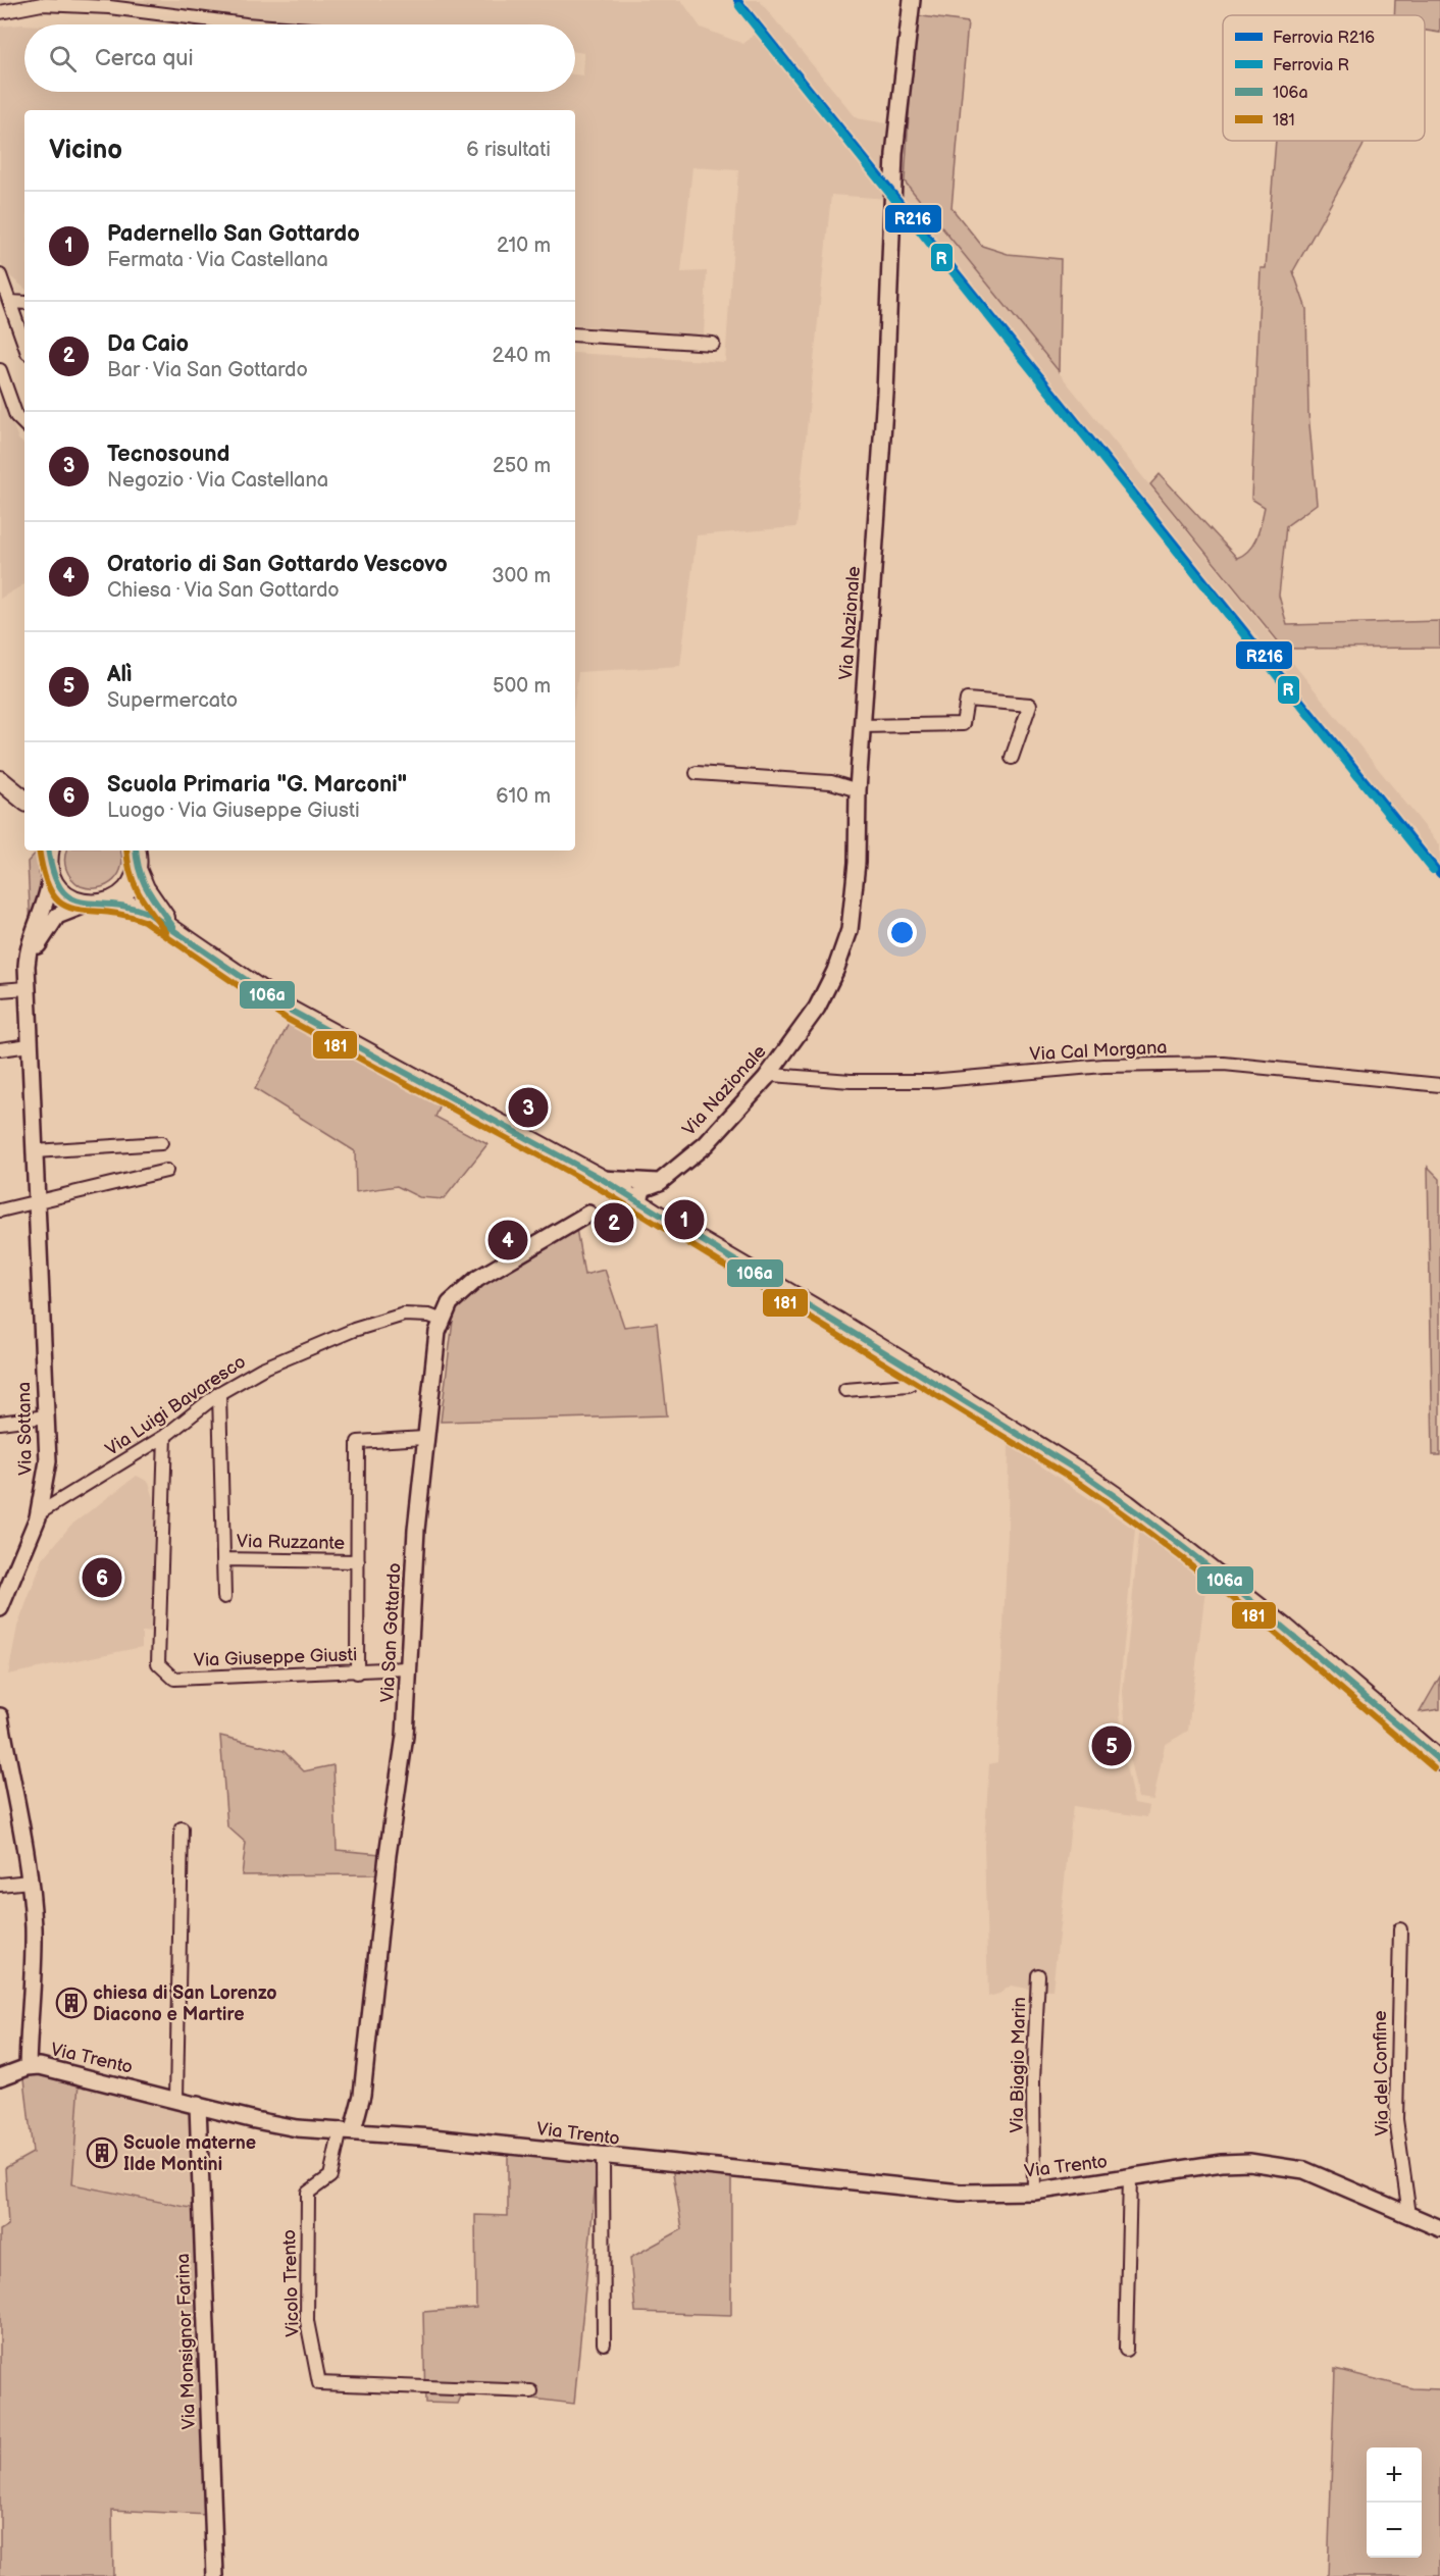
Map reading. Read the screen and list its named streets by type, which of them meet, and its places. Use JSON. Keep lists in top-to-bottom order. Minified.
{"streets":{"street":["Via Nazionale","Via Cal Morgana","Via Luigi Bavaresco","Via Sottana","Via Ruzzante","Via San Gottardo","Via Giuseppe Giusti","Via Trento","Via Biagio Marin","Via del Confine","Vicolo Trento","Via Monsignor Farina"]},"crossings":[["Via Nazionale","Via Cal Morgana"],["Via Luigi Bavaresco","Via Sottana"],["Via Luigi Bavaresco","Via San Gottardo"],["Via Luigi Bavaresco","Via Giuseppe Giusti"],["Via Ruzzante","Via San Gottardo"],["Via Ruzzante","Via Giuseppe Giusti"],["Via San Gottardo","Via Giuseppe Giusti"],["Via San Gottardo","Via Trento"],["Via San Gottardo","Vicolo Trento"],["Via Trento","Via Biagio Marin"],["Via Trento","Via del Confine"],["Via Trento","Vicolo Trento"],["Via Trento","Via Monsignor Farina"]],"places":{"building":["chiesa di San Lorenzo Diacono e Martire","Scuole materne Ilde Montini"]},"lines":["rail line R216","rail line R","transit line 106a","transit line 181"],"legend":["Ferrovia R216","Ferrovia R","106a","181"],"page":{"search":"Cerca qui","heading":["Vicino","6 risultati"],"list":[{"mark":"1","name":"Padernello San Gottardo","note":"Fermata · Via Castellana","value":"210 m"},{"mark":"2","name":"Da Caio","note":"Bar · Via San Gottardo","value":"240 m"},{"mark":"3","name":"Tecnosound","note":"Negozio · Via Castellana","value":"250 m"},{"mark":"4","name":"Oratorio di San Gottardo Vescovo","note":"Chiesa · Via San Gottardo","value":"300 m"},{"mark":"5","name":"Alì","note":"Supermercato","value":"500 m"},{"mark":"6","name":"Scuola Primaria \"G. Marconi\"","note":"Luogo · Via Giuseppe Giusti","value":"610 m"}],"pins":["3","1","2","4","6","5"],"map_buttons":["+","−"]}}
